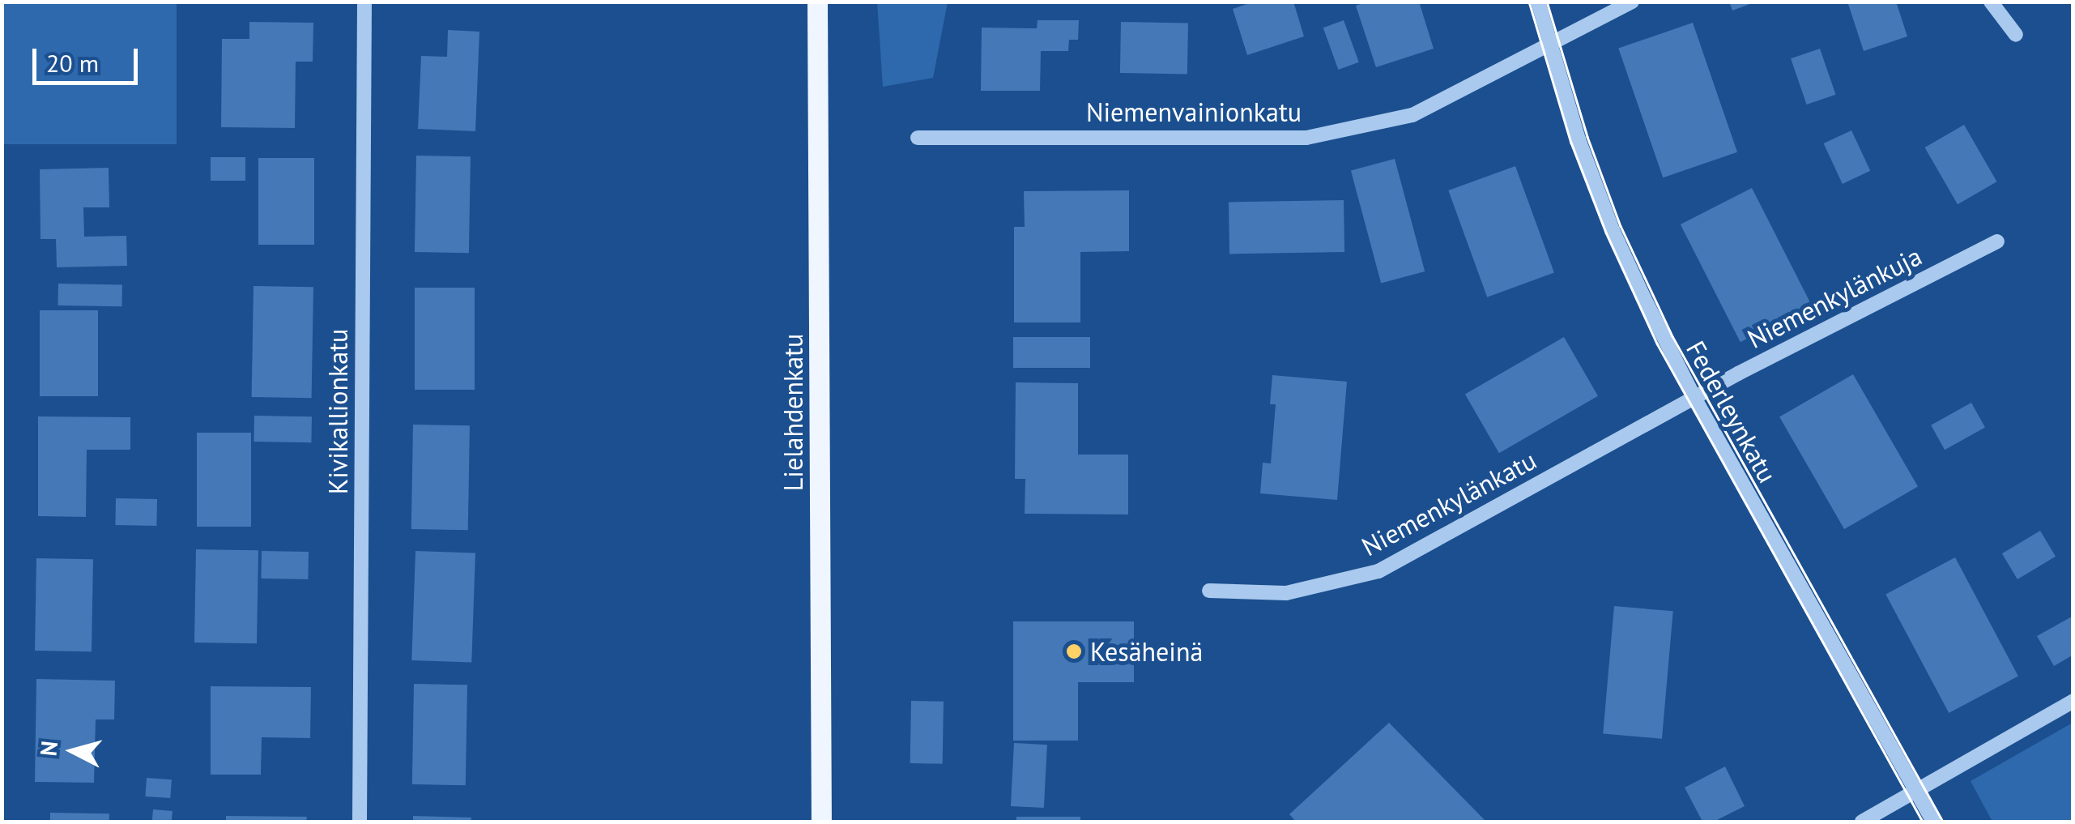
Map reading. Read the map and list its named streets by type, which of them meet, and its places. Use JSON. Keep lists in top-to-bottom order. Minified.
{"streets":{"main road":["Lielahdenkatu"],"street":["Niemenvainionkatu","Niemenkylänkuja","Kivikallionkatu","Federleynkatu","Niemenkylänkatu"]},"crossings":[["Niemenvainionkatu","Federleynkatu"],["Niemenkylänkuja","Federleynkatu"],["Niemenkylänkuja","Niemenkylänkatu"],["Federleynkatu","Niemenkylänkatu"]],"places":["Kesäheinä"],"scale_bar":"20 m","north":"left"}
